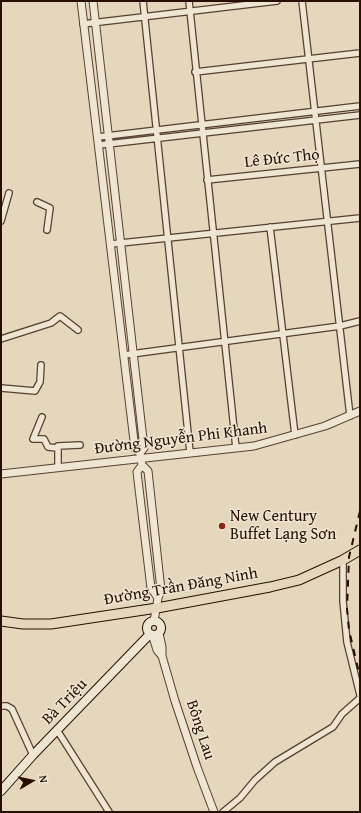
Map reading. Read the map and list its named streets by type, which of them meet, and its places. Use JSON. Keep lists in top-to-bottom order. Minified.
{"streets":{"main road":["Đường Trần Đăng Ninh","Bà Triệu"],"street":["Lê Đức Thọ","Đường Nguyễn Phi Khanh","Bông Lau"]},"crossings":[["Bà Triệu","Bông Lau"]],"places":["New Century Buffet Lạng Sơn"],"north":"right"}
